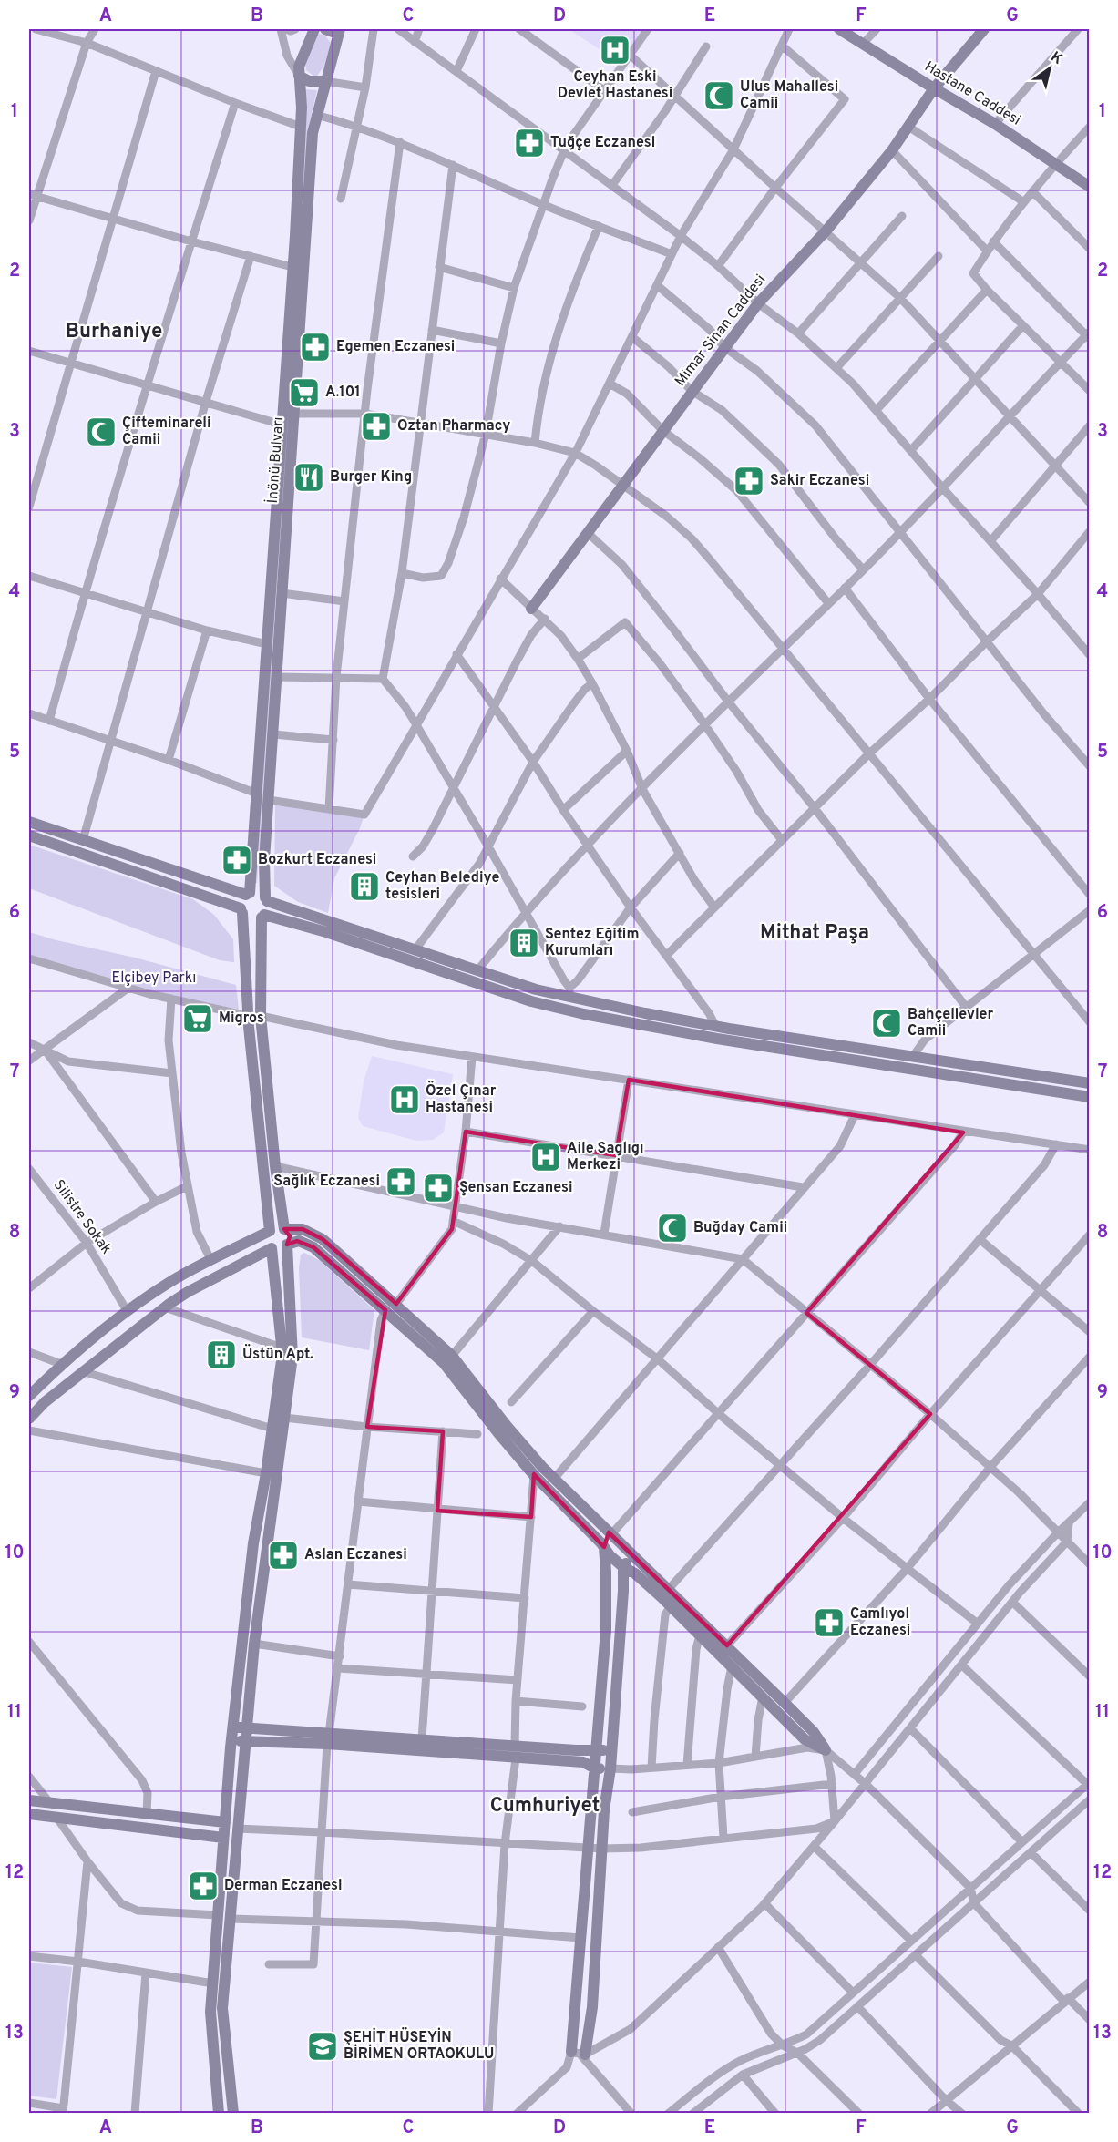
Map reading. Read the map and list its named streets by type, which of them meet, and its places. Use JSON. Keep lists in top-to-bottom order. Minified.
{"streets":{"street":["Hastane Caddesi","Mimar Sinan Caddesi","İnönü Bulvarı","Silistre Sokak"]},"crossings":[["Hastane Caddesi","Mimar Sinan Caddesi"]],"districts":["Burhaniye","Mithat Paşa","Cumhuriyet"],"parks":["Elçibey Parkı"],"places":{"hospital":["Ceyhan Eski Devlet Hastanesi","Özel Çınar Hastanesi","Aile Saglıgı Merkezi"],"mosque":["Ulus Mahallesi Camii","Çifteminareli Camii","Bahçelievler Camii","Buğday Camii"],"pharmacy":["Tuğçe Eczanesi","Egemen Eczanesi","Oztan Pharmacy","Sakir Eczanesi","Bozkurt Eczanesi","Sağlık Eczanesi","Şensan Eczanesi","Aslan Eczanesi","Camlıyol Eczanesi","Derman Eczanesi"],"supermarket":["A.101","Migros"],"restaurant":["Burger King"],"building":["Ceyhan Belediye tesisleri","Sentez Eğitim Kurumları","Üstün Apt."],"school or university":["ŞEHİT HÜSEYİN BİRİMEN ORTAOKULU"]},"north":"top right","grid":{"columns":["A","B","C","D","E","F","G"],"rows":["1","2","3","4","5","6","7","8","9","10","11","12","13"]}}
